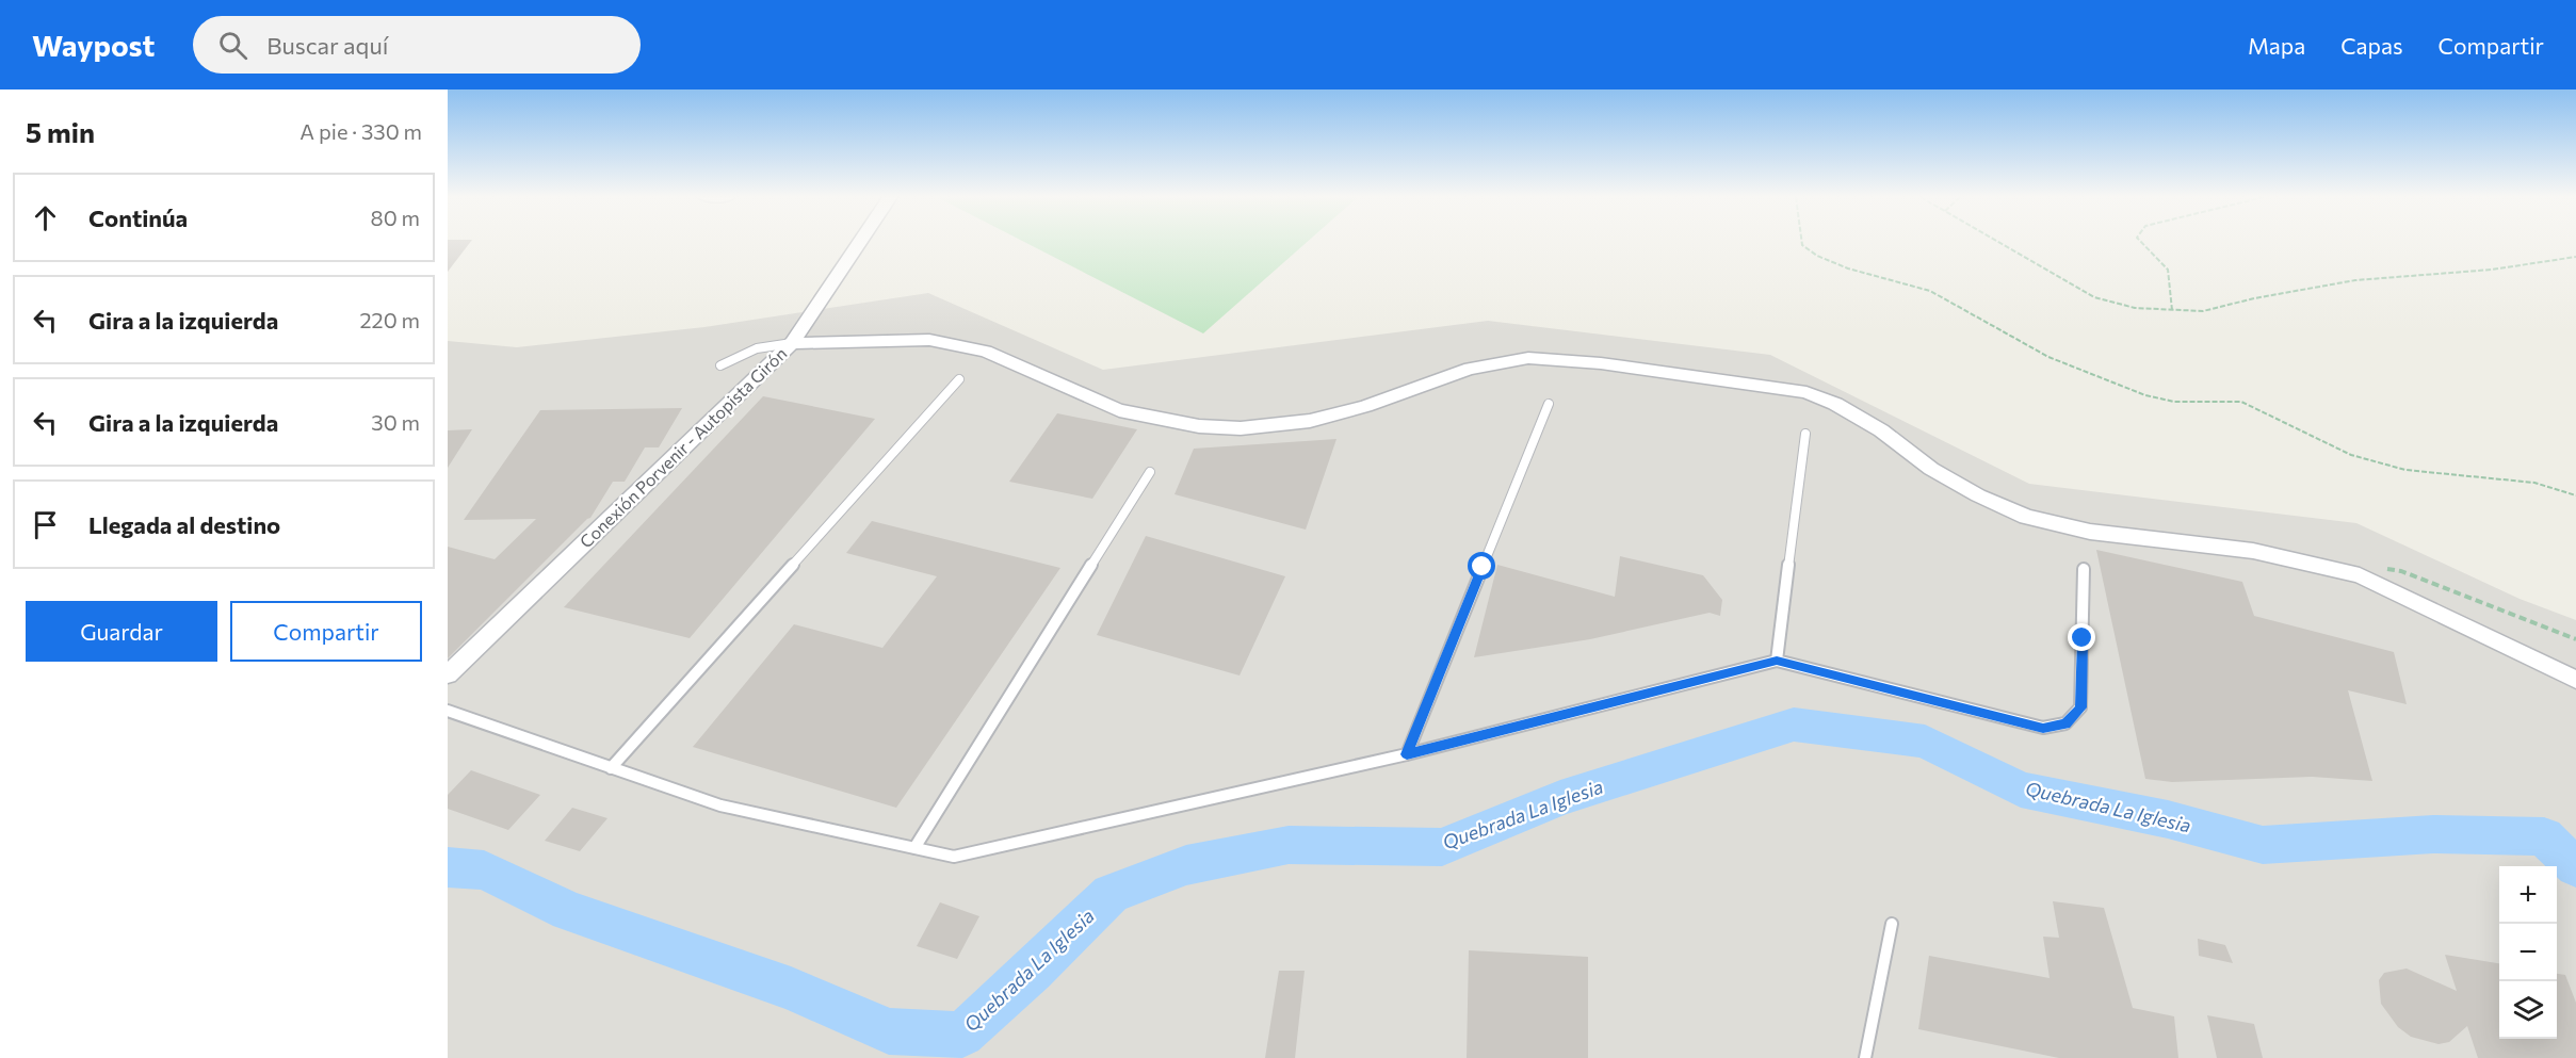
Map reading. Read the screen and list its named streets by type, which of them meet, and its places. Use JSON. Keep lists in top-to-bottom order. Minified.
{"streets":{"street":["Conexión Porvenir - Autopista Girón"]},"water":["Quebrada La Iglesia"],"page":{"header":"Waypost","search":"Buscar aquí","nav":["Mapa","Capas","Compartir"],"heading":["5 min","A pie · 330 m"],"list":[["Continúa","80 m"],["Gira a la izquierda","220 m"],["Gira a la izquierda","30 m"],"Llegada al destino"],"buttons":["Guardar","Compartir"],"map_buttons":["+","−"]}}
